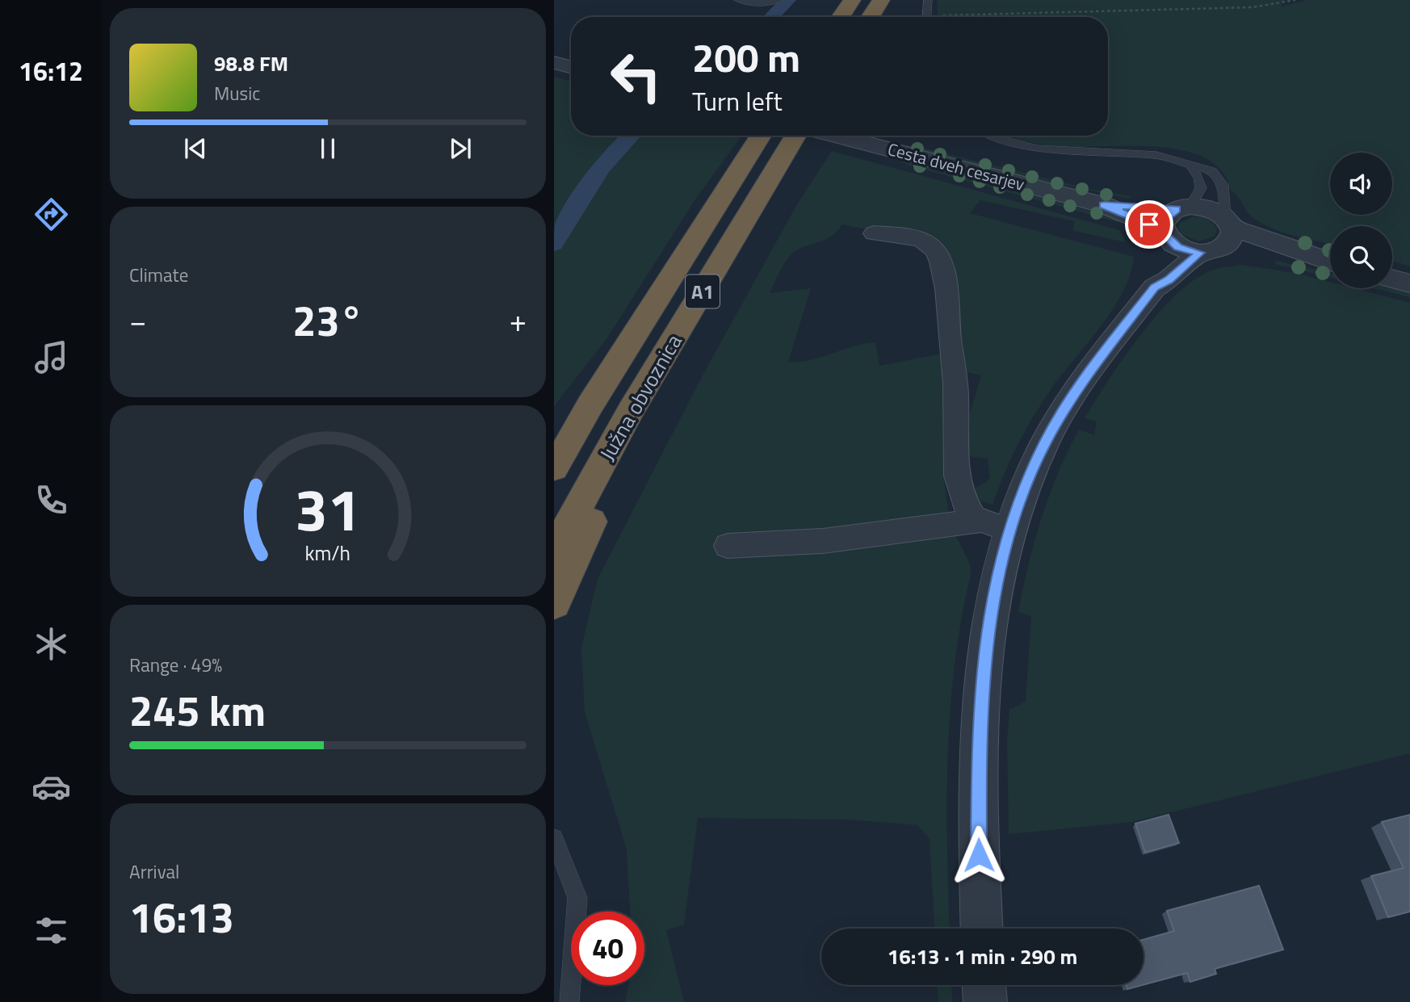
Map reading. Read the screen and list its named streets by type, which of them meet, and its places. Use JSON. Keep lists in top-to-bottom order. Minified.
{"streets":{"highway":["A1","Južna obvoznica"],"street":["Cesta dveh cesarjev"]},"page":{"tabs":"16:12","turn":["200 m","Turn left"],"song":["98.8 FM","Music"],"tile":["Climate",["Range · 49%","245 km"],["Arrival","16:13"]],"heat":["−","23°","+"],"limit":"40","trip":"16:13 · 1 min · 290 m","gauge":["31","km/h"]}}
